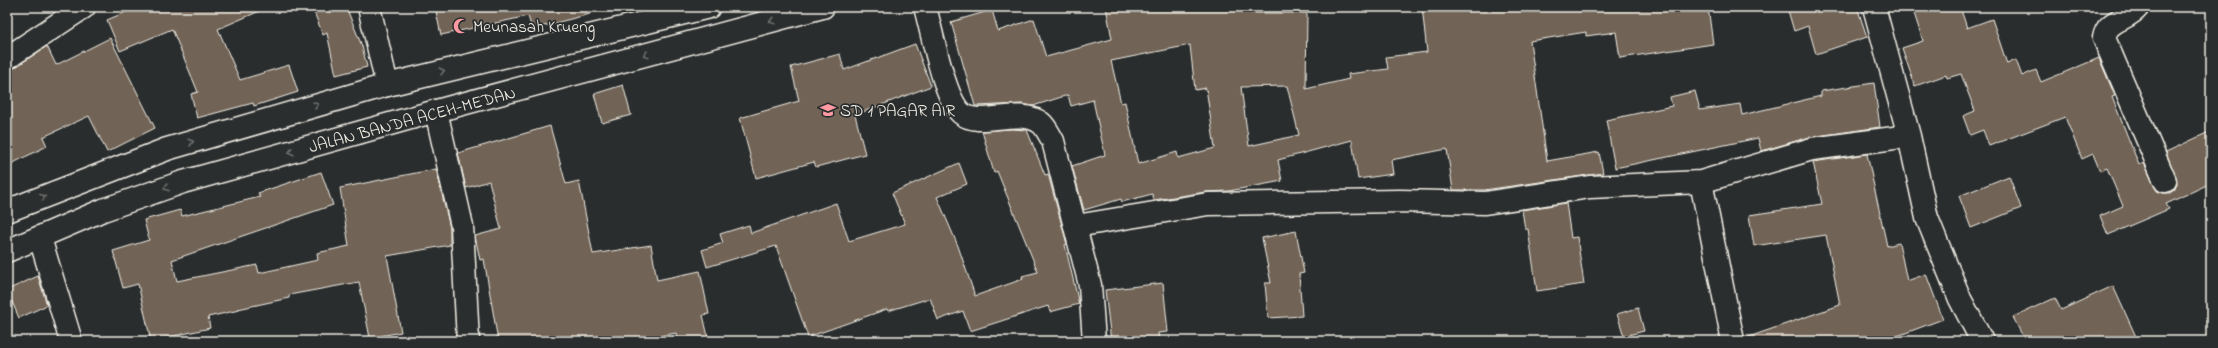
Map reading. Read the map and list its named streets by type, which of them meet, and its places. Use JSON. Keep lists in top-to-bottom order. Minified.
{"streets":{"main road":["JALAN BANDA ACEH-MEDAN"]},"places":{"mosque":["Meunasah Krueng"],"school or university":["SD 1 PAGAR AIR"]}}
